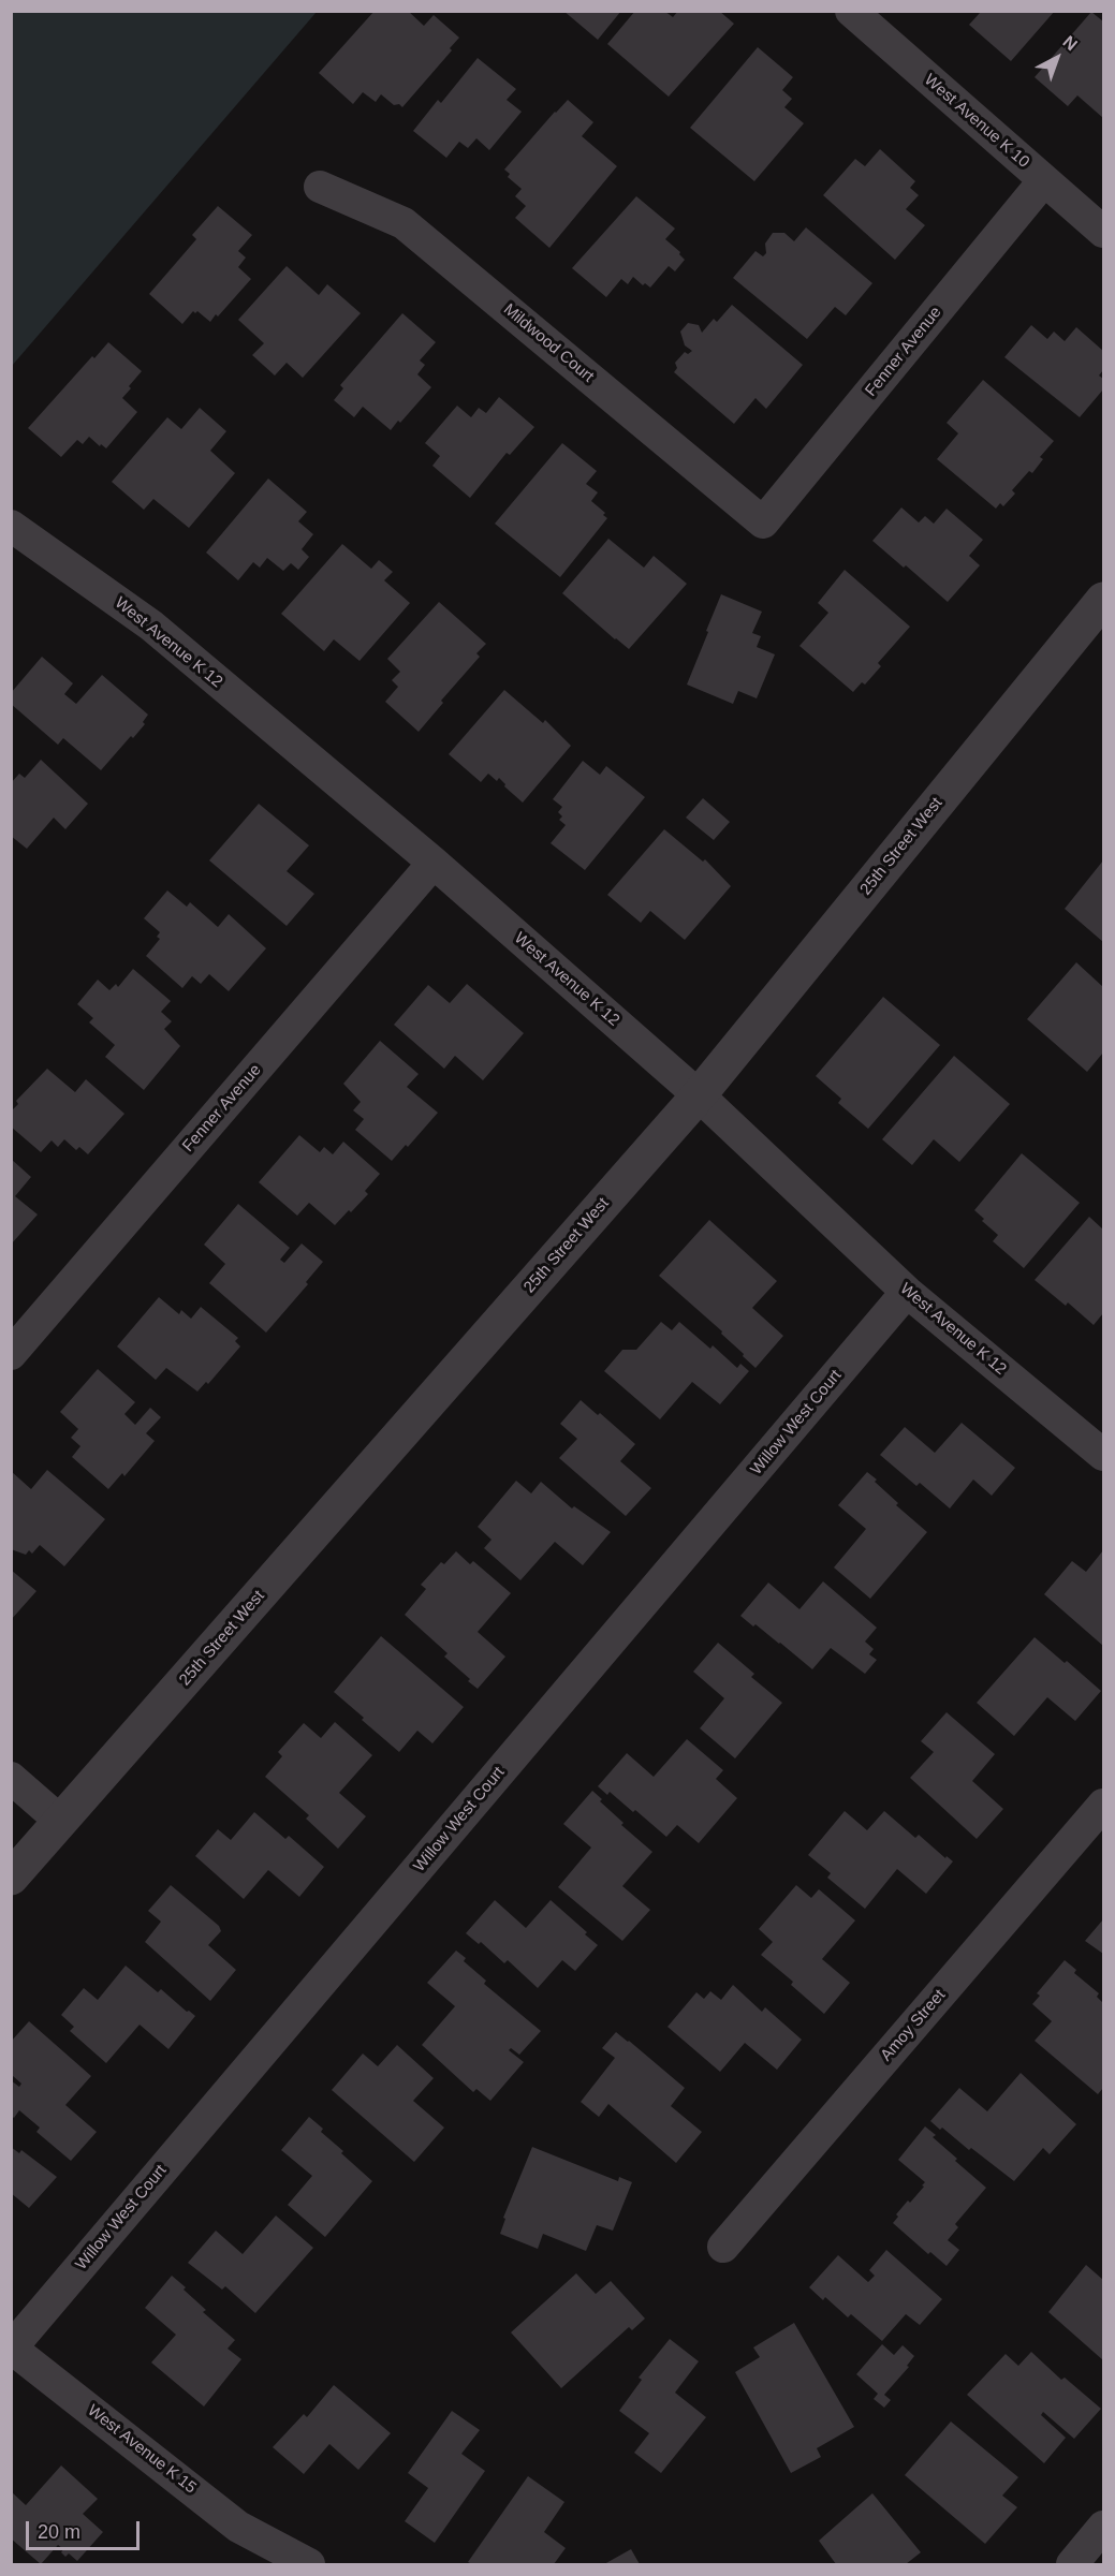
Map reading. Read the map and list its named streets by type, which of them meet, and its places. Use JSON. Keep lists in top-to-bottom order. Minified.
{"streets":{"street":["West Avenue K 10","Mildwood Court","Fenner Avenue","West Avenue K 12","25th Street West","Willow West Court","Amoy Street","West Avenue K 15"]},"crossings":[["West Avenue K 10","Fenner Avenue"],["Mildwood Court","Fenner Avenue"],["Fenner Avenue","West Avenue K 12"],["West Avenue K 12","25th Street West"],["West Avenue K 12","Willow West Court"],["Willow West Court","West Avenue K 15"]],"scale_bar":"20 m","north":"top right"}
